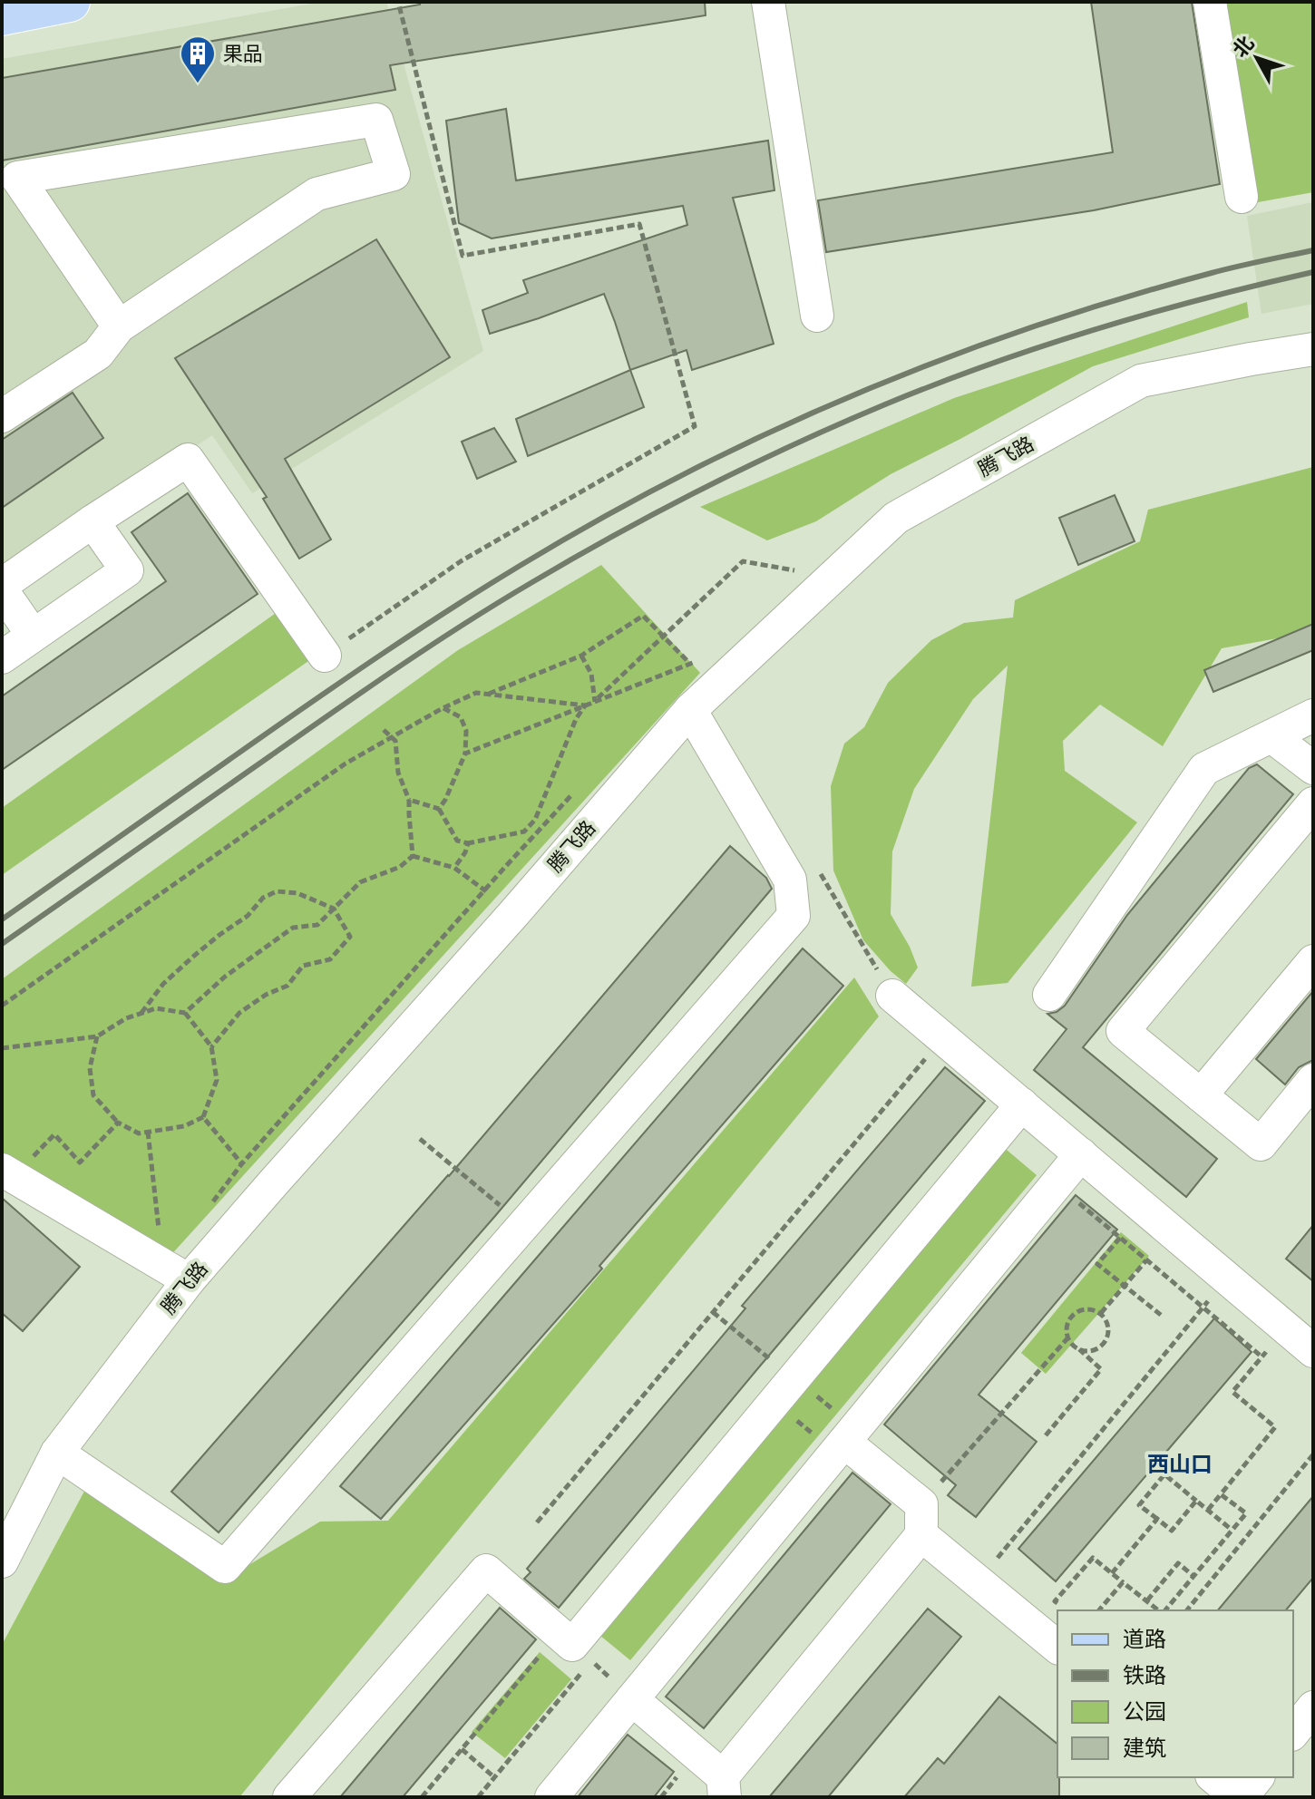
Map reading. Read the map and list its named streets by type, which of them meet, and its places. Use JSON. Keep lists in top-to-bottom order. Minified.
{"streets":{"street":["腾飞路"]},"districts":["西山口"],"places":{"building":["果品"]},"legend":["道路","铁路","公园","建筑"],"north":"top left"}
